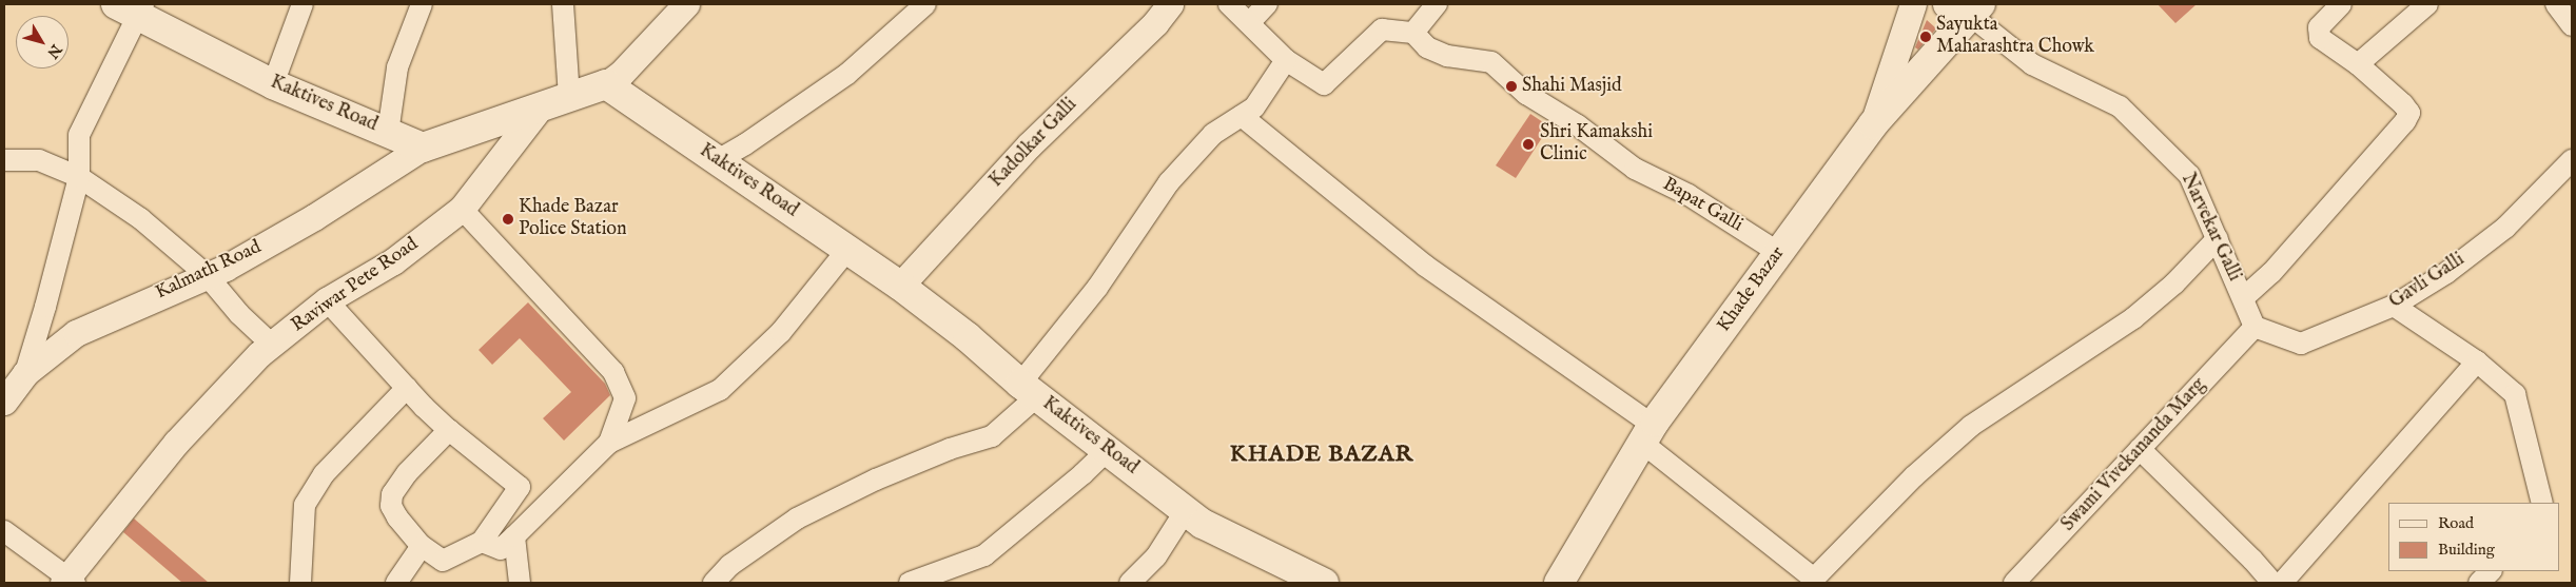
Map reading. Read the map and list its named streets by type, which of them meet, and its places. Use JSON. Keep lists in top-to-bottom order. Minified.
{"streets":{"main road":["Kaktives Road","Khade Bazar"],"street":["Kadolkar Galli","Bapat Galli","Narvekar Galli","Kalmath Road","Gavli Galli","Raviwar Pete Road","Swami Vivekananda Marg"]},"crossings":[["Kaktives Road","Kadolkar Galli"],["Kaktives Road","Kalmath Road"],["Bapat Galli","Khade Bazar"],["Narvekar Galli","Gavli Galli"],["Narvekar Galli","Khade Bazar"],["Narvekar Galli","Swami Vivekananda Marg"],["Gavli Galli","Swami Vivekananda Marg"]],"districts":["KHADE BAZAR"],"places":["Sayukta Maharashtra Chowk","Shahi Masjid","Shri Kamakshi Clinic","Khade Bazar Police Station"],"legend":["Road","Building"],"north":"bottom right"}
